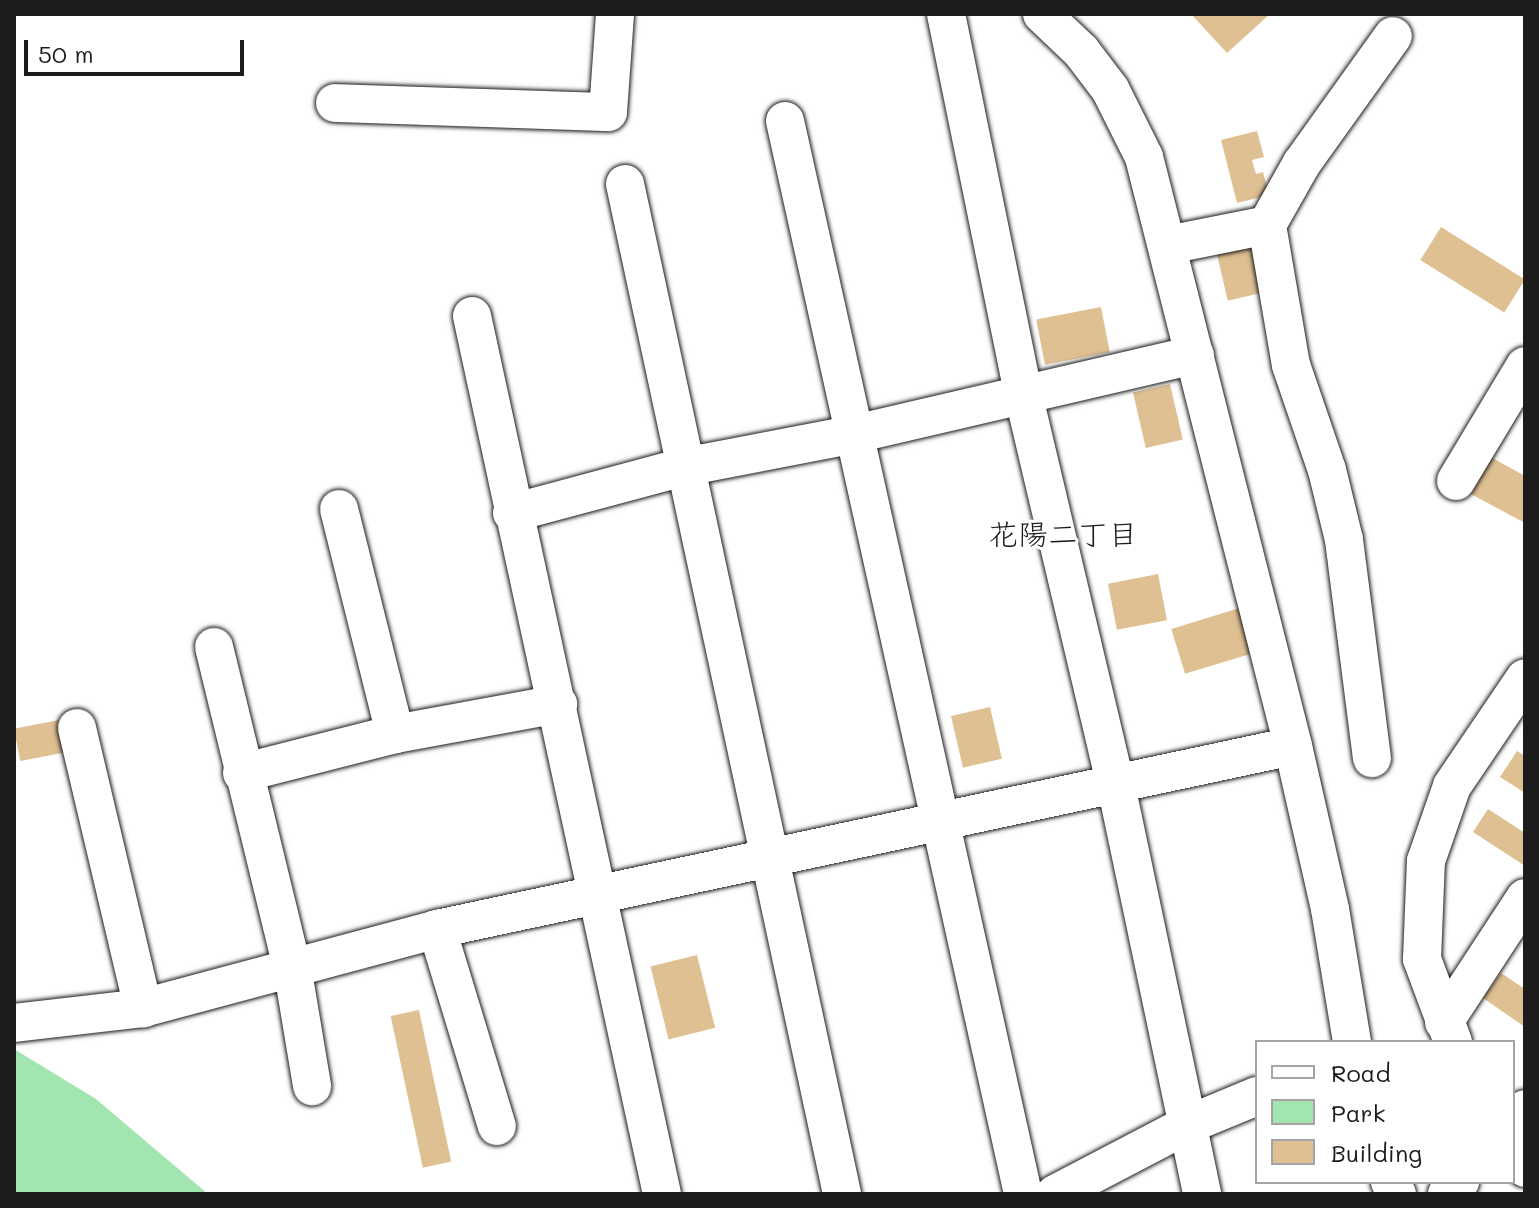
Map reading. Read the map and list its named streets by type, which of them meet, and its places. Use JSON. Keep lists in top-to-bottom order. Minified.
{"districts":["花陽二丁目"],"legend":["Road","Park","Building"],"scale_bar":"50 m"}
